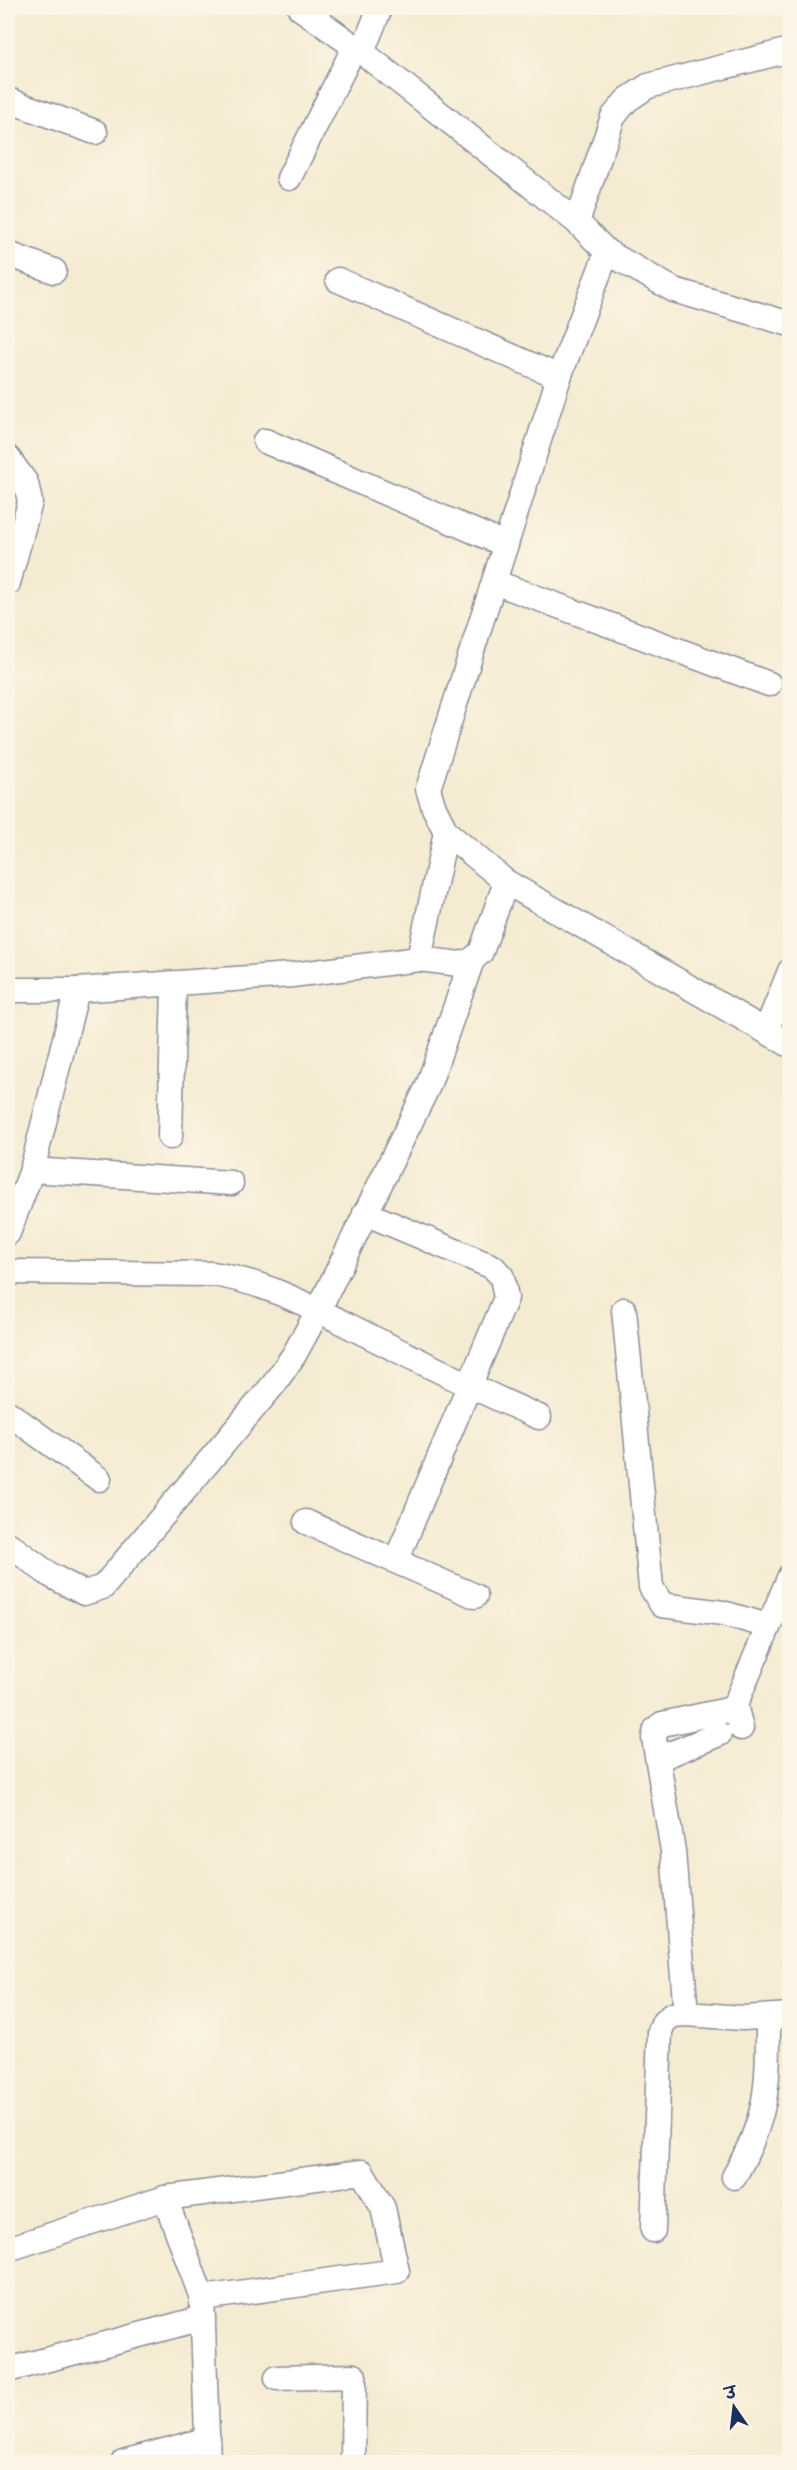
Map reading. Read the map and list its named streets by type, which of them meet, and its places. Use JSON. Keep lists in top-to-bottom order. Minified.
{"north":"top"}
